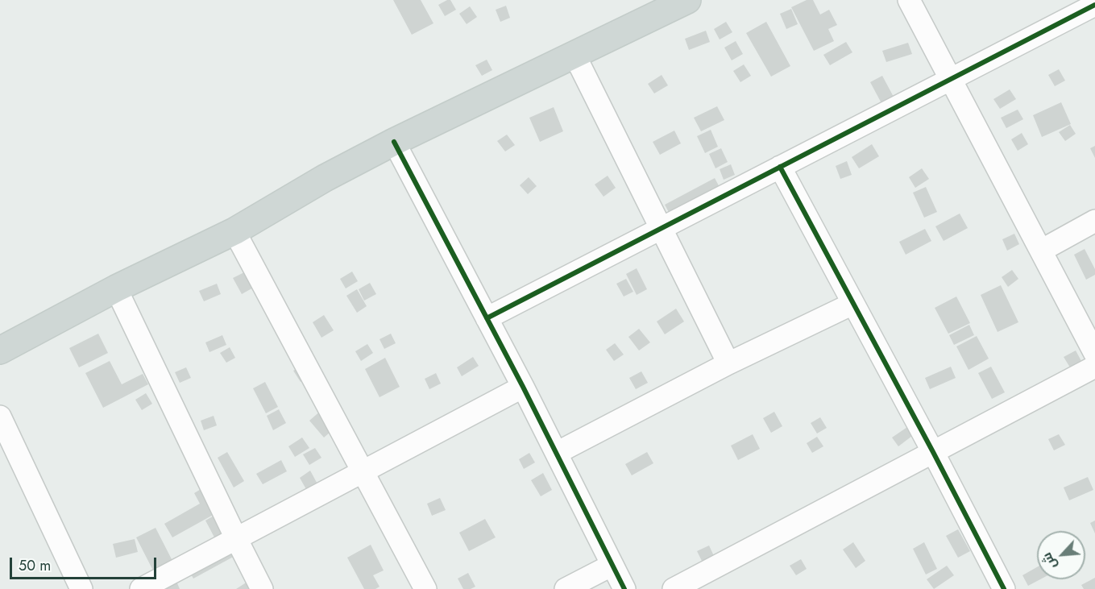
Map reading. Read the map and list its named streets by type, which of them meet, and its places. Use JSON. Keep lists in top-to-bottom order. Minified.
{"scale_bar":"50 m","north":"bottom left"}
